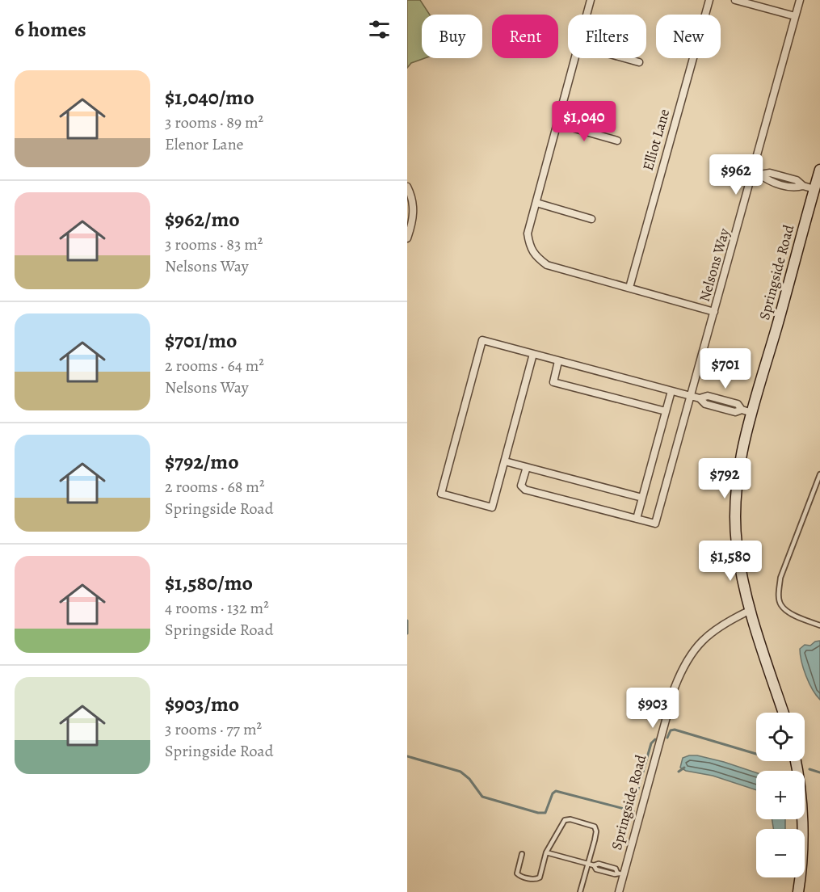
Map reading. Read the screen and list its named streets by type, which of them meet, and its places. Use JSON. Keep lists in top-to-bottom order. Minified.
{"streets":{"main road":["Springside Road"],"street":["Elliot Lane","Nelsons Way"]},"page":{"heading":"6 homes","chip":["Buy","Rent","Filters","New"],"list":[{"name":"$1,040/mo","note":"3 rooms · 89 m² · Elenor Lane"},{"name":"$962/mo","note":"3 rooms · 83 m² · Nelsons Way"},{"name":"$701/mo","note":"2 rooms · 64 m² · Nelsons Way"},{"name":"$792/mo","note":"2 rooms · 68 m² · Springside Road"},{"name":"$1,580/mo","note":"4 rooms · 132 m² · Springside Road"},{"name":"$903/mo","note":"3 rooms · 77 m² · Springside Road"}],"price":["$1,040","$962","$701","$792","$1,580","$903"],"map_buttons":["+","−"]}}
